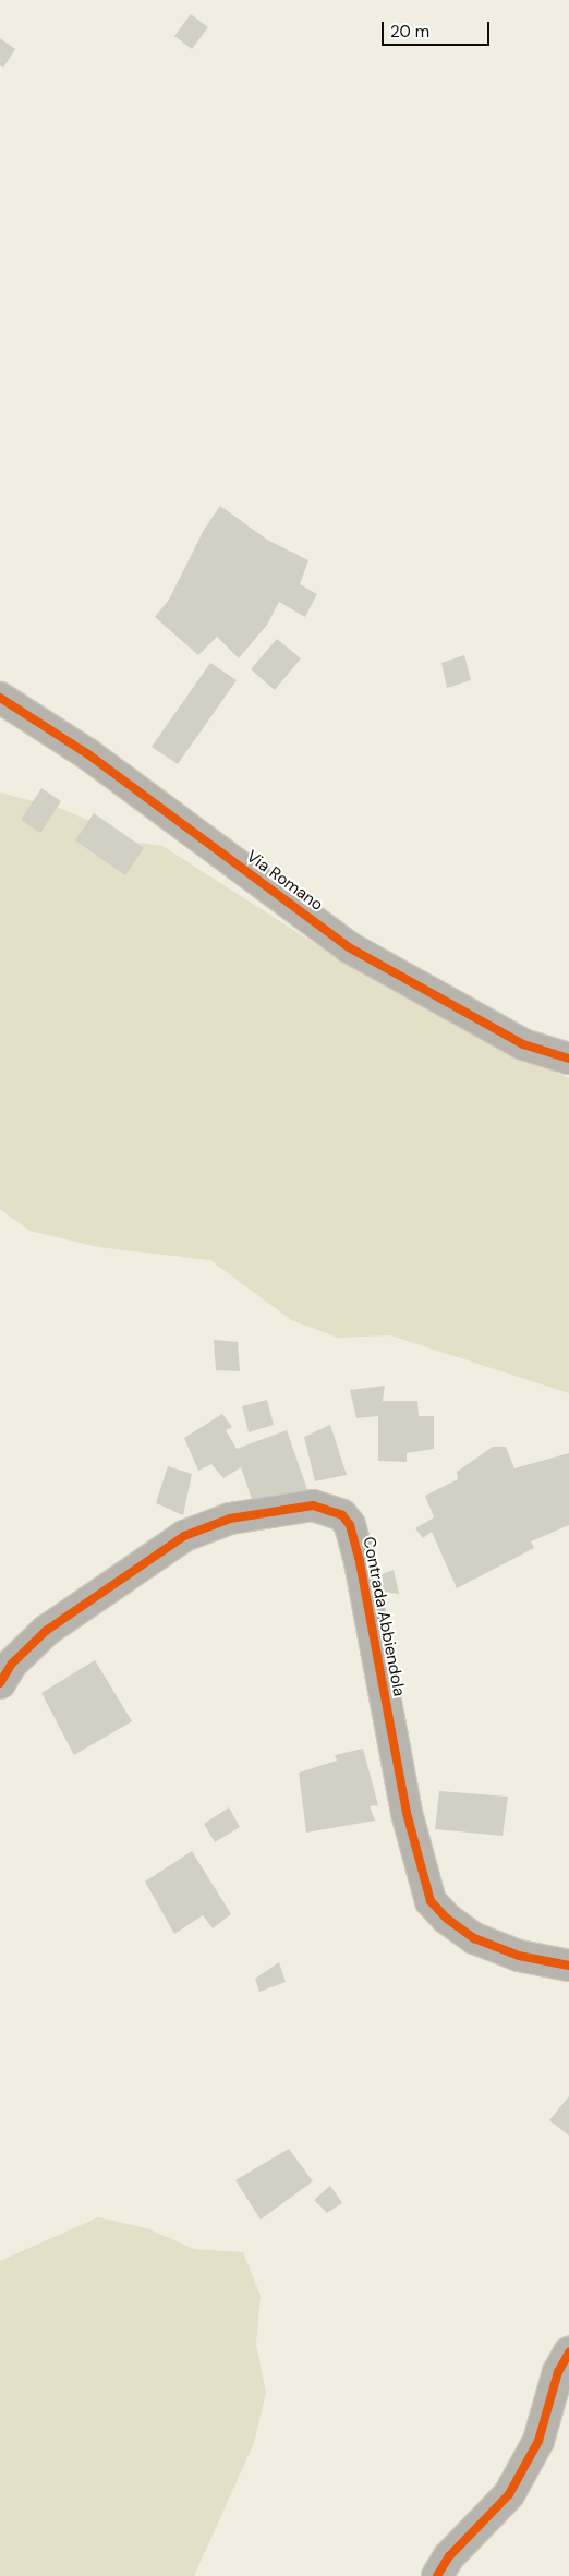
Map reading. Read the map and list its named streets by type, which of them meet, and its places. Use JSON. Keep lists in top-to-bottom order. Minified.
{"streets":{"street":["Via Romano","Contrada Abbiendola"]},"scale_bar":"20 m"}
